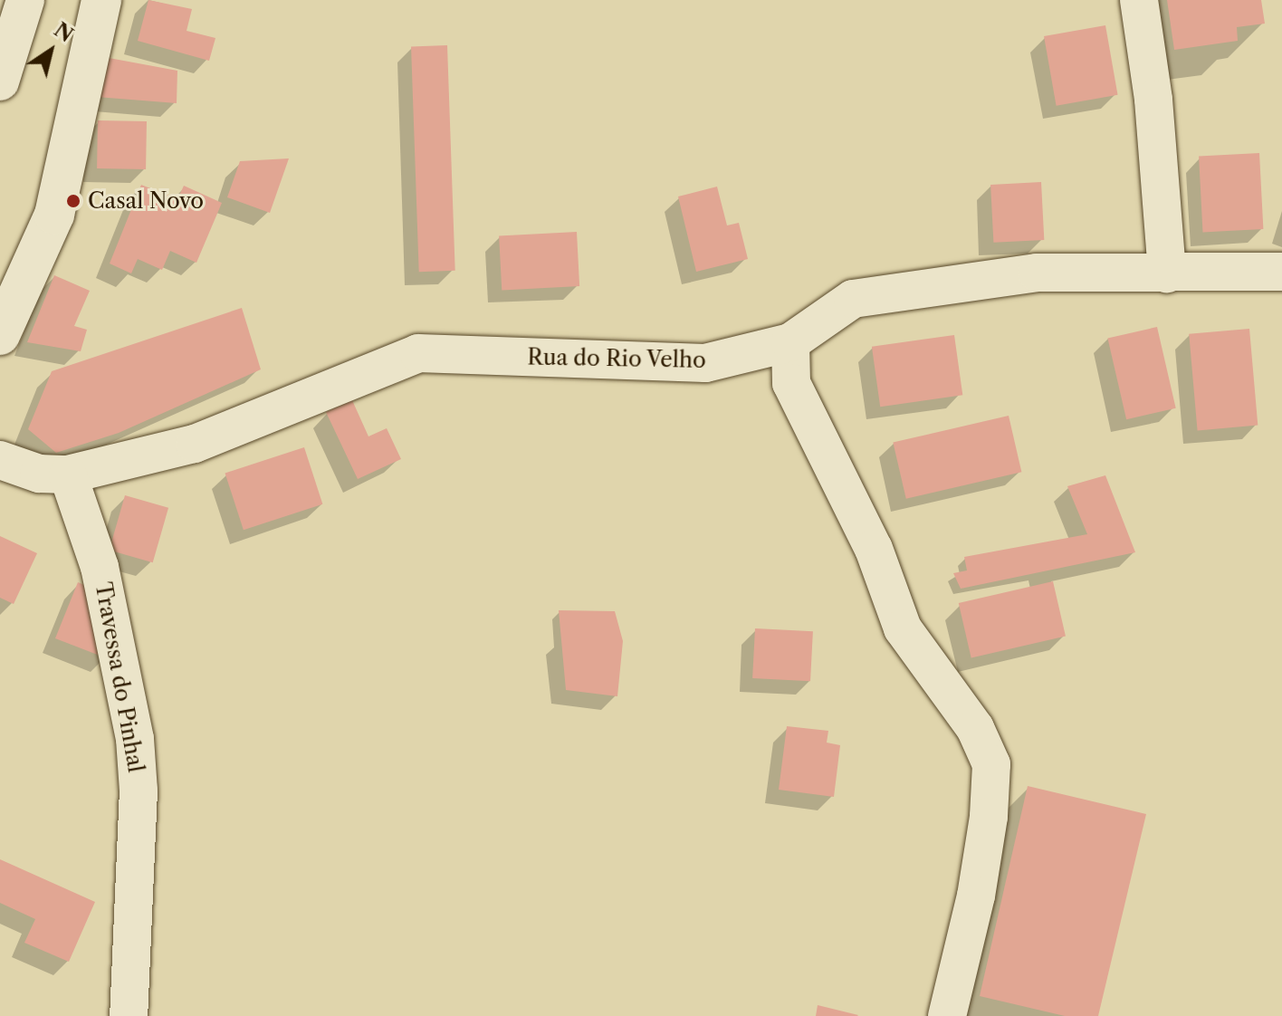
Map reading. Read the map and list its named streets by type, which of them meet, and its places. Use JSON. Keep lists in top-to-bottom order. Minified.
{"streets":{"street":["Rua do Rio Velho","Travessa do Pinhal"]},"crossings":[["Rua do Rio Velho","Travessa do Pinhal"]],"places":["Casal Novo"],"north":"top right"}
